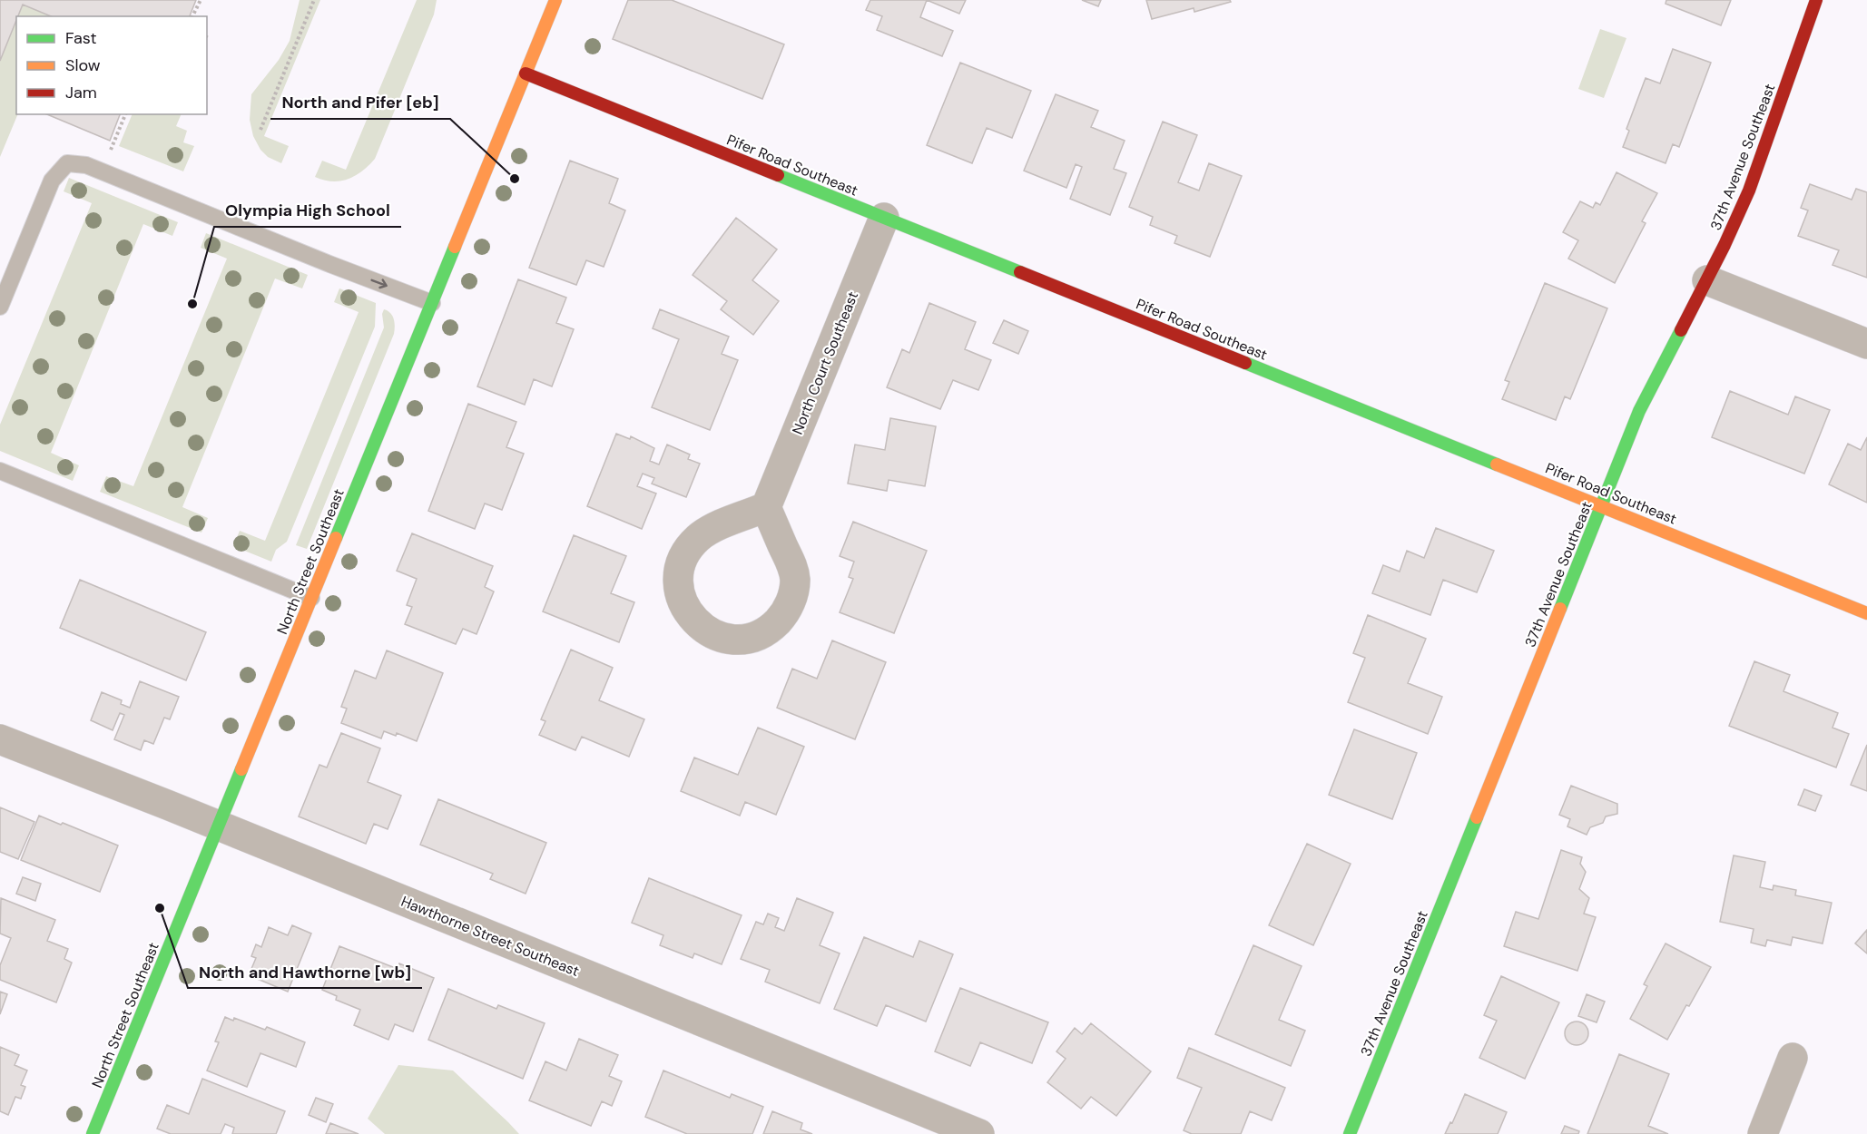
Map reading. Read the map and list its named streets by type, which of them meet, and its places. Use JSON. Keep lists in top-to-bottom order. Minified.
{"streets":{"street":["37th Avenue Southeast","Pifer Road Southeast","North Court Southeast","North Street Southeast","Hawthorne Street Southeast"]},"crossings":[["37th Avenue Southeast","Pifer Road Southeast"],["Pifer Road Southeast","North Court Southeast"],["Pifer Road Southeast","North Street Southeast"],["North Street Southeast","Hawthorne Street Southeast"]],"places":["North and Pifer [eb]","Olympia High School","North and Hawthorne [wb]"],"legend":["Fast","Slow","Jam"]}
